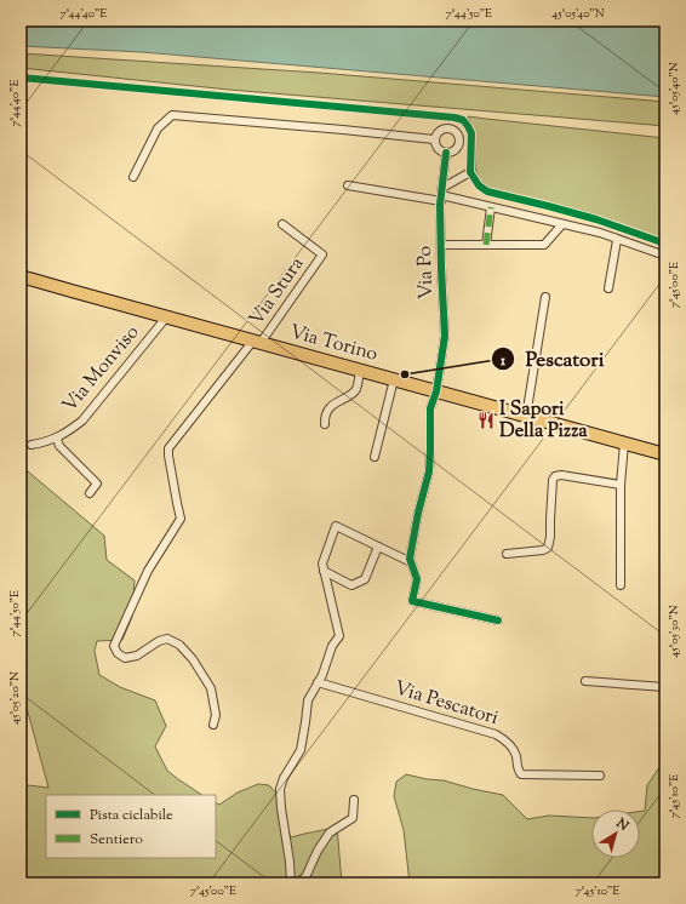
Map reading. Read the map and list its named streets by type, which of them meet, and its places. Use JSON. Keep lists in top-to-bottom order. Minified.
{"streets":{"main road":["Via Torino"],"street":["Via Po","Via Stura","Via Monviso","Via Pescatori"]},"crossings":[["Via Po","Via Torino"],["Via Stura","Via Torino"],["Via Torino","Via Monviso"]],"places":{"other":["Pescatori"],"restaurant":["I Sapori Della Pizza"]},"legend":["Pista ciclabile","Sentiero"],"north":"top right","coordinates":["7°44'40\"E","7°44'50\"E","45°05'40\"N","7°45'00\"E","45°05'30\"N","45°05'20\"N","7°45'10\"E"]}
